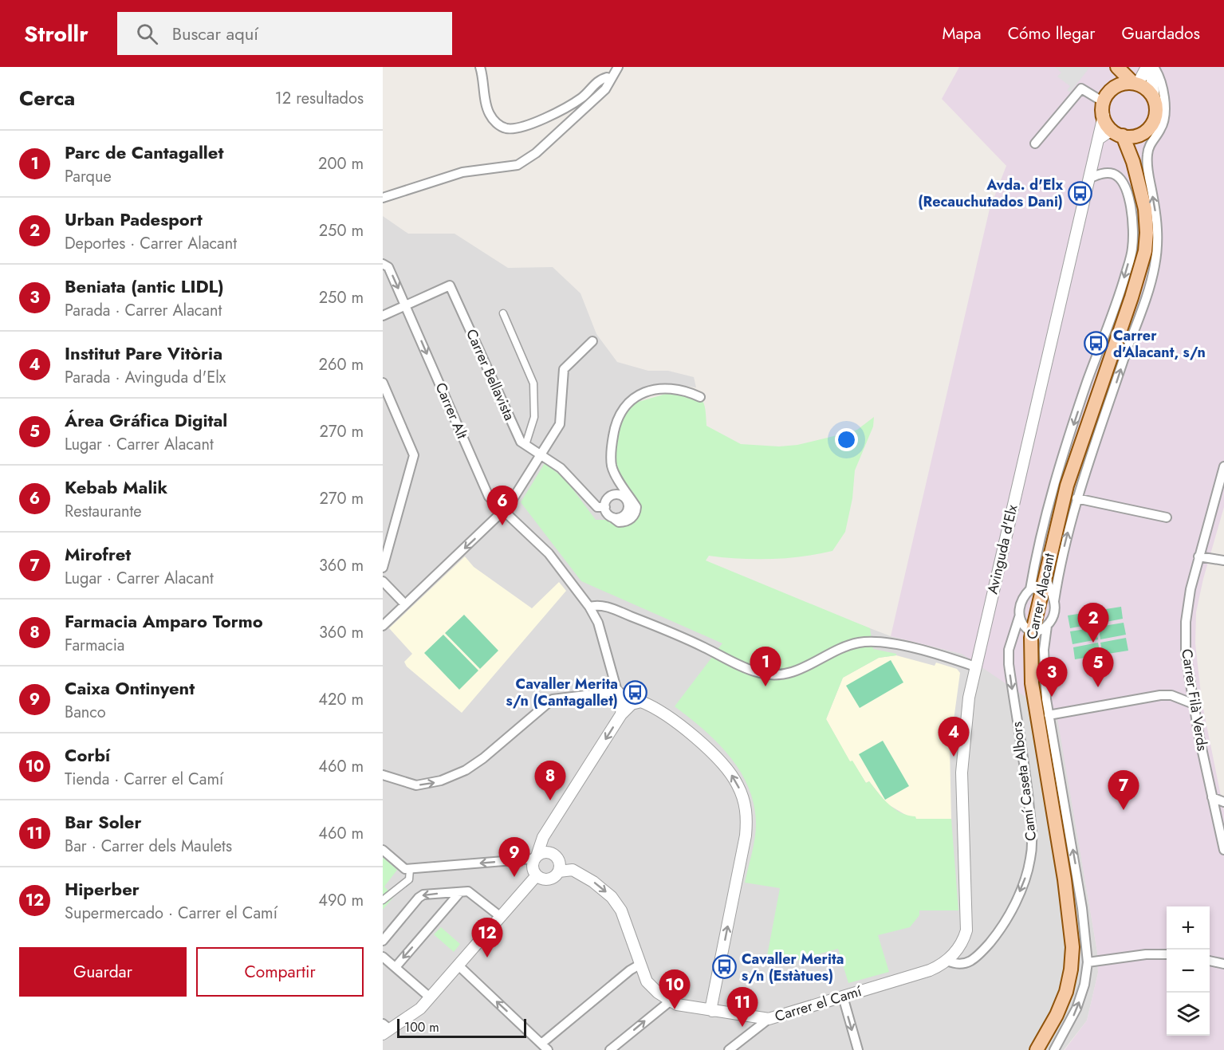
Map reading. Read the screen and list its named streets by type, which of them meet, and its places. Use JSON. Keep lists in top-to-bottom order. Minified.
{"streets":{"main road":["Carrer Alacant"],"street":["Carrer Bellavista","Carrer Alt","Avinguda d'Elx","Carrer Filà Verds","Camí Caseta Albors","Carrer el Camí"]},"crossings":[["Carrer Bellavista","Carrer Alt"],["Avinguda d'Elx","Carrer Alacant"],["Avinguda d'Elx","Camí Caseta Albors"],["Avinguda d'Elx","Carrer el Camí"],["Carrer Alacant","Camí Caseta Albors"],["Camí Caseta Albors","Carrer el Camí"]],"one_way":["Carrer Alt","Camí Caseta Albors"],"places":{"bus stop":["Avda. d'Elx (Recauchutados Dani)","Carrer d'Alacant, s/n","Cavaller Merita s/n (Cantagallet)","Cavaller Merita s/n (Estàtues)"]},"scale_bar":"100 m","page":{"header":"Strollr","search":"Buscar aquí","nav":["Mapa","Cómo llegar","Guardados"],"heading":["Cerca","12 resultados"],"list":[{"mark":"1","name":"Parc de Cantagallet","note":"Parque","value":"200 m"},{"mark":"2","name":"Urban Padesport","note":"Deportes · Carrer Alacant","value":"250 m"},{"mark":"3","name":"Beniata (antic LIDL)","note":"Parada · Carrer Alacant","value":"250 m"},{"mark":"4","name":"Institut Pare Vitòria","note":"Parada · Avinguda d'Elx","value":"260 m"},{"mark":"5","name":"Área Gráfica Digital","note":"Lugar · Carrer Alacant","value":"270 m"},{"mark":"6","name":"Kebab Malik","note":"Restaurante","value":"270 m"},{"mark":"7","name":"Mirofret","note":"Lugar · Carrer Alacant","value":"360 m"},{"mark":"8","name":"Farmacia Amparo Tormo","note":"Farmacia","value":"360 m"},{"mark":"9","name":"Caixa Ontinyent","note":"Banco","value":"420 m"},{"mark":"10","name":"Corbí","note":"Tienda · Carrer el Camí","value":"460 m"},{"mark":"11","name":"Bar Soler","note":"Bar · Carrer dels Maulets","value":"460 m"},{"mark":"12","name":"Hiperber","note":"Supermercado · Carrer el Camí","value":"490 m"}],"pins":["6","2","1","5","3","4","8","7","9","12","10","11"],"map_buttons":["+","−"],"buttons":["Guardar","Compartir"],"scale":"100 m"}}
